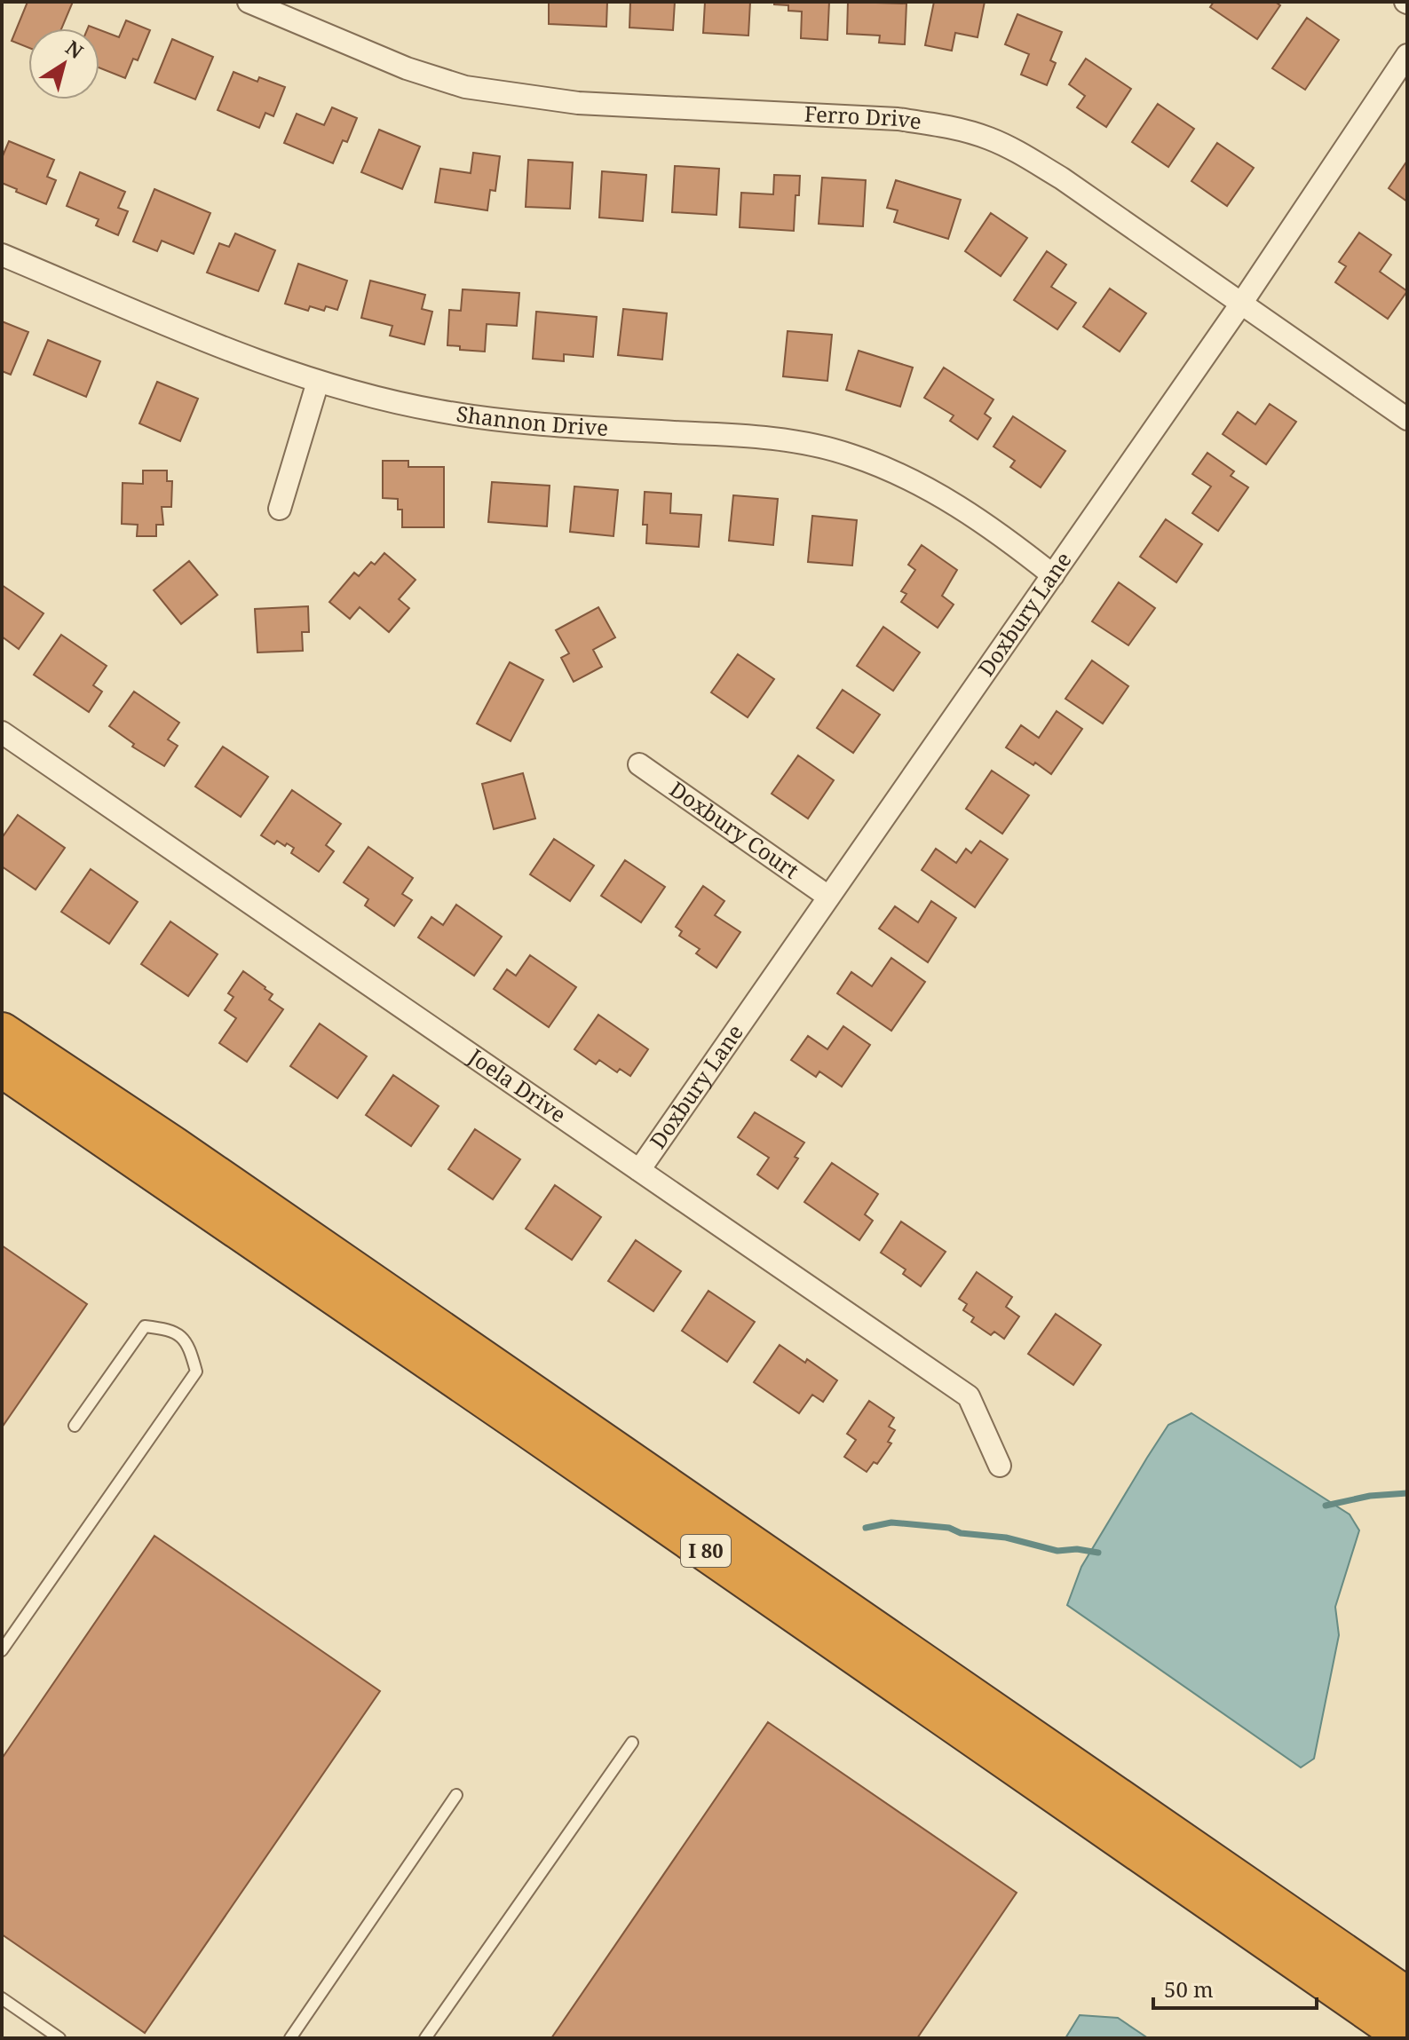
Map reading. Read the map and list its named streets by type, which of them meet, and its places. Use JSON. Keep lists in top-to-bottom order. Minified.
{"streets":{"highway":["I 80"],"street":["Ferro Drive","Shannon Drive","Doxbury Lane","Doxbury Court","Joela Drive"]},"crossings":[["Ferro Drive","Doxbury Lane"],["Shannon Drive","Doxbury Lane"],["Doxbury Lane","Doxbury Court"],["Doxbury Lane","Joela Drive"]],"scale_bar":"50 m","north":"top right"}
